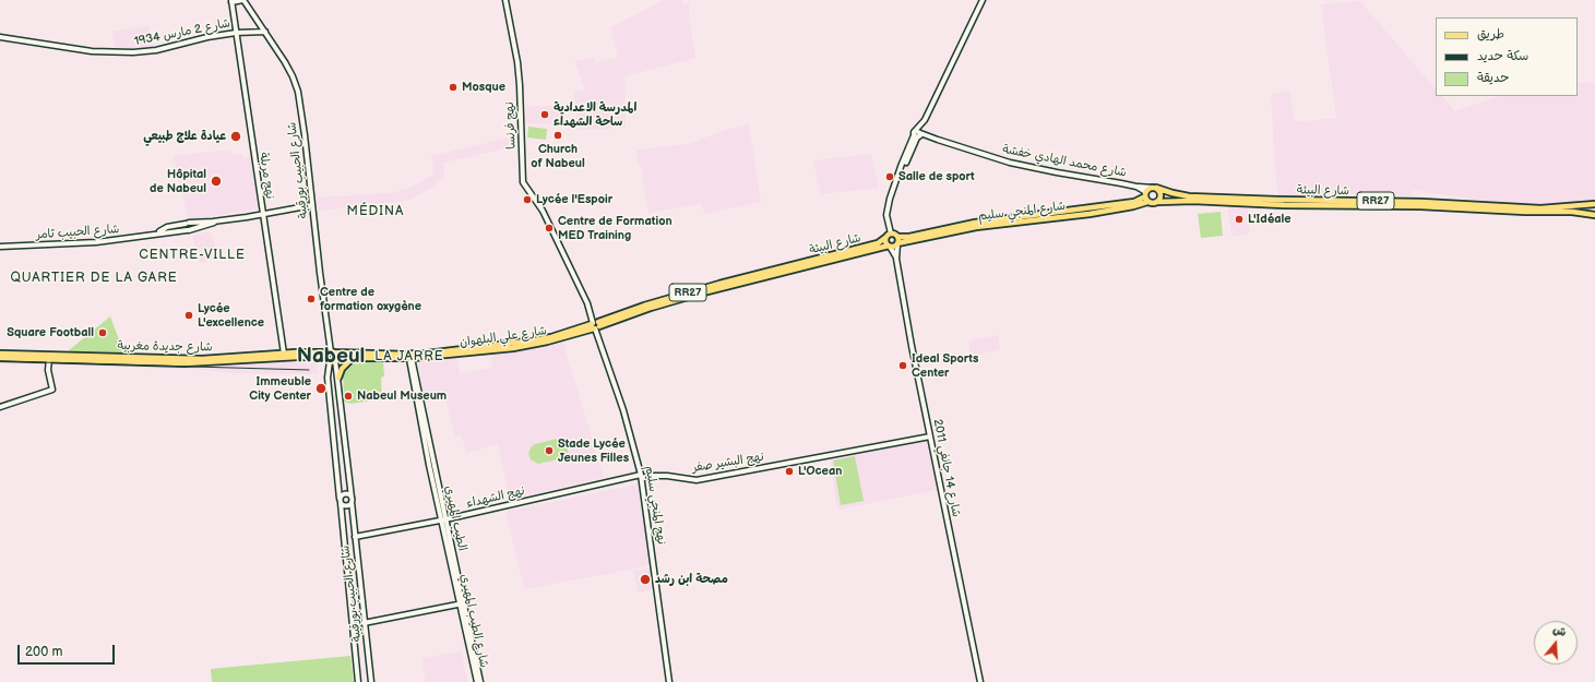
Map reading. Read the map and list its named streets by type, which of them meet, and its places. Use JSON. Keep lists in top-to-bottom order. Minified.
{"streets":{"main road":["شارع البيئة","RR27","شارع المنجي سليم","شارع علي البلهوان","شارع جديدة مغربية"],"street":["شارع 2 مارس 1934","نهج فرنسا","شارع محمد الهادي خفشة","شارع الحبيب بورقيبة","نهج مربلة","شارع الحبيب ثامر","نهج البشير صفر","شارع 14 جانفي 2011","نهج الشهداء","نهج المنجي سليم","شارع الطيب المهيري"]},"crossings":[["شارع 2 مارس 1934","شارع الحبيب بورقيبة"],["شارع 2 مارس 1934","نهج مربلة"],["نهج فرنسا","نهج المنجي سليم"],["شارع محمد الهادي خفشة","شارع البيئة"],["شارع محمد الهادي خفشة","RR27"],["شارع محمد الهادي خفشة","شارع المنجي سليم"],["شارع الحبيب بورقيبة","شارع الحبيب ثامر"],["شارع الحبيب بورقيبة","شارع علي البلهوان"],["شارع الحبيب بورقيبة","شارع جديدة مغربية"],["شارع الحبيب بورقيبة","نهج الشهداء"],["نهج مربلة","شارع الحبيب ثامر"],["نهج مربلة","شارع جديدة مغربية"],["شارع البيئة","RR27"],["شارع البيئة","شارع المنجي سليم"],["شارع البيئة","شارع علي البلهوان"],["RR27","شارع المنجي سليم"],["شارع علي البلهوان","شارع جديدة مغربية"],["شارع علي البلهوان","نهج المنجي سليم"],["شارع علي البلهوان","شارع الطيب المهيري"],["نهج البشير صفر","شارع 14 جانفي 2011"],["نهج البشير صفر","نهج الشهداء"],["نهج البشير صفر","نهج المنجي سليم"],["نهج الشهداء","نهج المنجي سليم"],["نهج الشهداء","شارع الطيب المهيري"]],"districts":["MÉDINA","CENTRE-VILLE","QUARTIER DE LA GARE","Nabeul","LA JARRE"],"places":["Mosque","المدرسة الاعدادية ساحة الشهداء","Church of Nabeul","عيادة علاج طبيعي","Salle de sport","Hôpital de Nabeul","Lycée l'Espoir","L'Idéale","Centre de Formation MED Training","Centre de formation oxygène","Lycée L'excellence","Square Football","Ideal Sports Center","Immeuble City Center","Nabeul Museum","Stade Lycée Jeunes Filles","L'Ocean","مصحة ابن رشد"],"legend":["طريق","سكة حديد","حديقة"],"scale_bar":"200 m","north":"top"}
